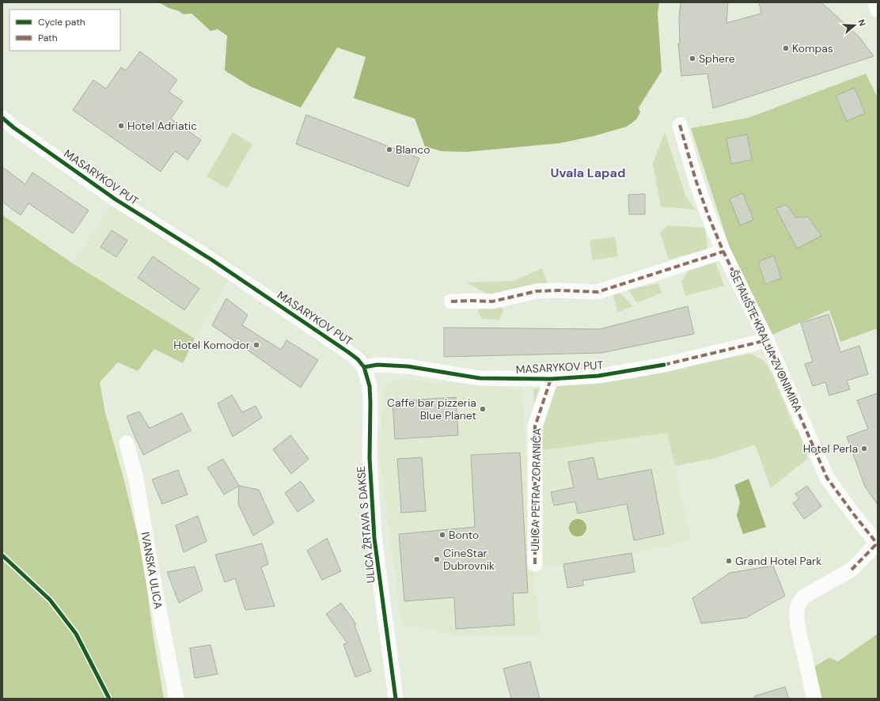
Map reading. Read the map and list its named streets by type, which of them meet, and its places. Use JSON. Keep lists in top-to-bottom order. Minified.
{"streets":{"street":["MASARYKOV PUT","ŠETALIŠTE KRALJA ZVONIMIRA","ULICA PETRA ZORANIĆA","ULICA ŽRTAVA S DAKSE","IVANSKA ULICA"]},"crossings":[["MASARYKOV PUT","ŠETALIŠTE KRALJA ZVONIMIRA"],["MASARYKOV PUT","ULICA PETRA ZORANIĆA"],["MASARYKOV PUT","ULICA ŽRTAVA S DAKSE"]],"districts":["Uvala Lapad"],"places":["Kompas","Sphere","Hotel Adriatic","Blanco","Hotel Komodor","Caffe bar pizzeria Blue Planet","Hotel Perla","Bonto","CineStar Dubrovnik","Grand Hotel Park"],"legend":["Cycle path","Path"],"north":"right"}
